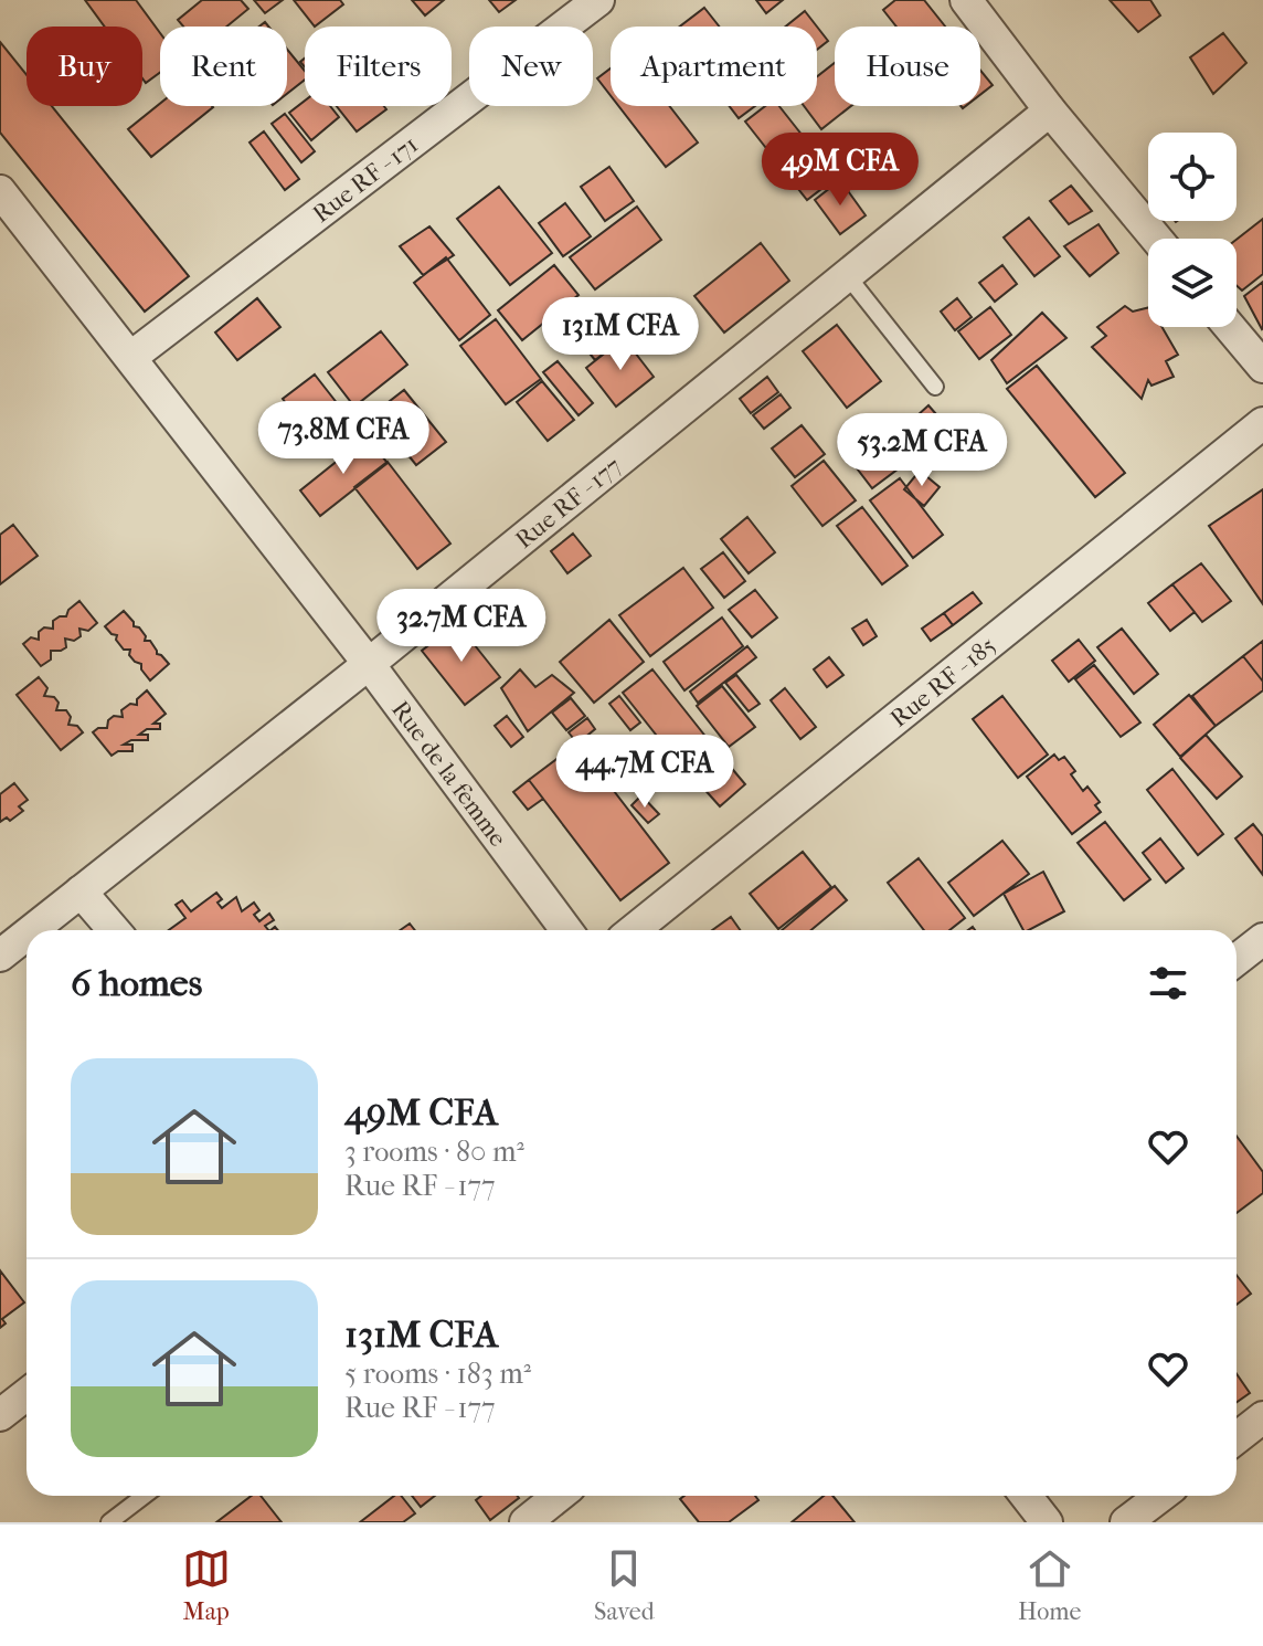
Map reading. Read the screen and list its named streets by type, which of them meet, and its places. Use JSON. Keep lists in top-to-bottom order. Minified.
{"streets":{"street":["Rue RF - 171","Rue RF - 177","Rue RF - 185","Rue de la femme"]},"crossings":[["Rue RF - 171","Rue de la femme"],["Rue RF - 177","Rue de la femme"]],"page":{"chip":["Buy","Rent","Filters","New","Apartment","House"],"price":["49M CFA","131M CFA","73.8M CFA","53.2M CFA","32.7M CFA","44.7M CFA"],"heading":"6 homes","list":[{"name":"49M CFA","note":"3 rooms · 80 m² · Rue RF - 177"},{"name":"131M CFA","note":"5 rooms · 183 m² · Rue RF - 177"}],"tabs":["Map","Saved","Home"]}}
